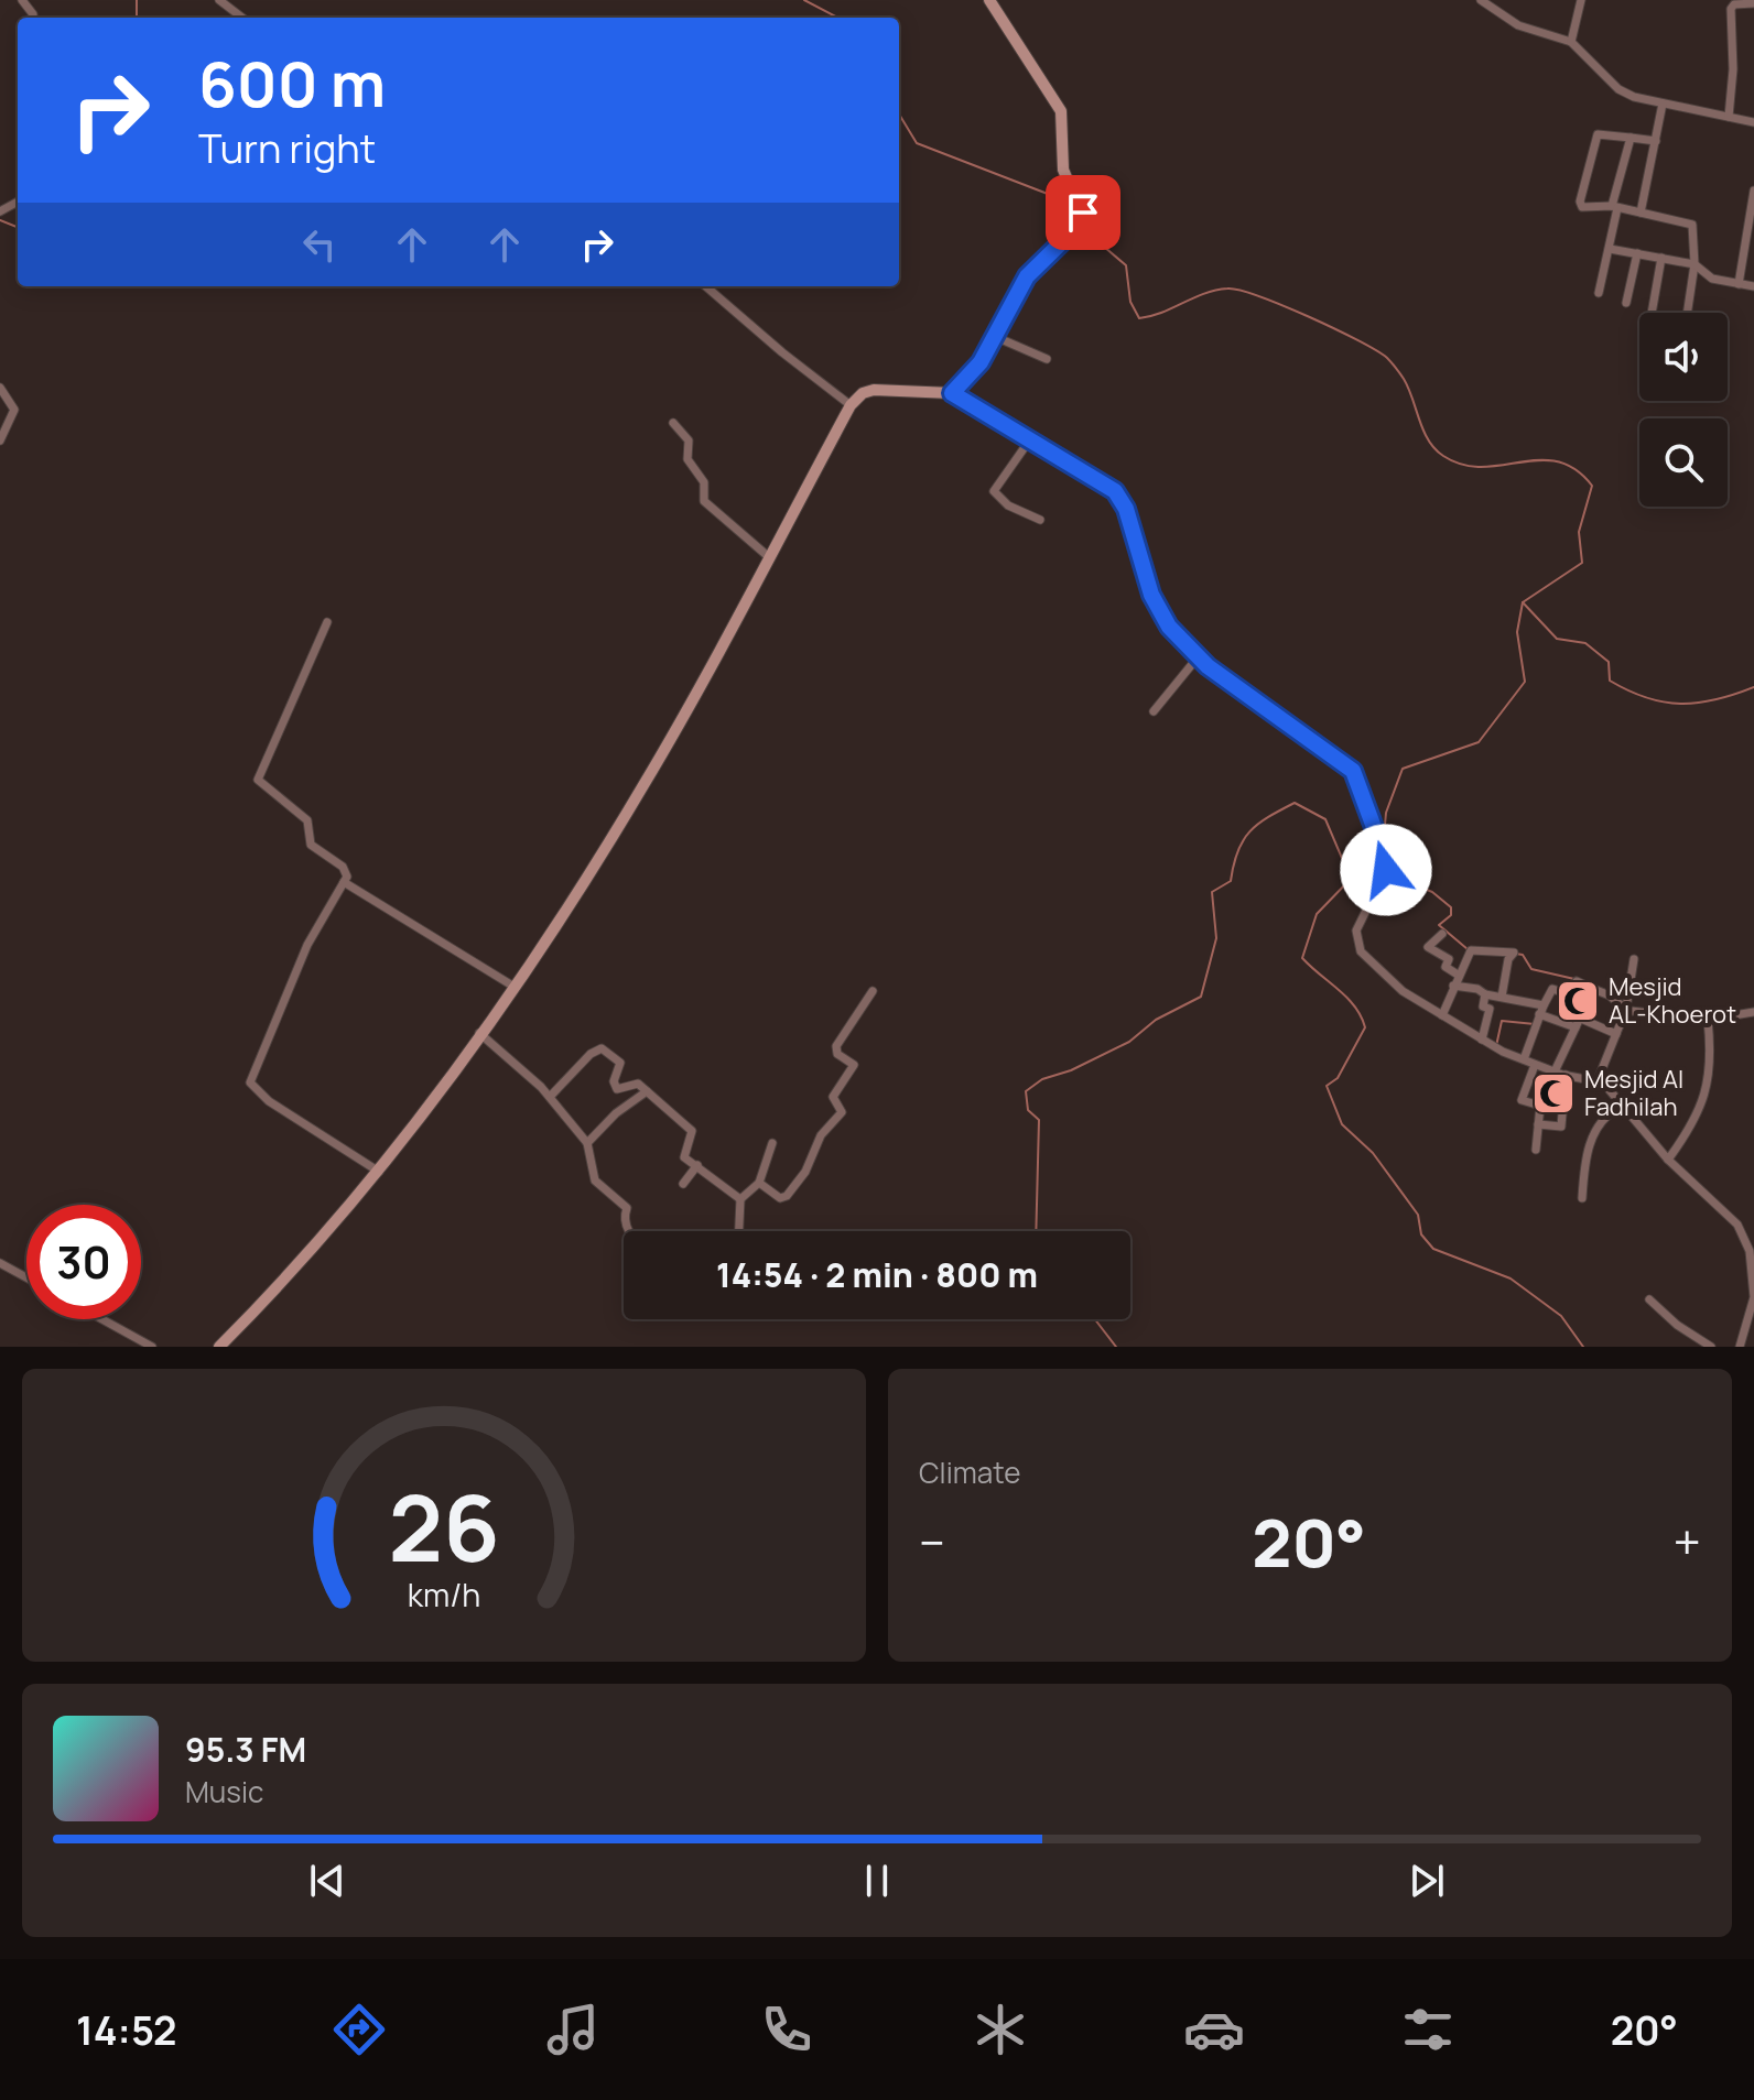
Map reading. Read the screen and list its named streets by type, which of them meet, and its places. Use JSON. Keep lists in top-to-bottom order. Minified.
{"places":{"mosque":["Mesjid AL-Khoerot","Mesjid Al Fadhilah"]},"page":{"turn":["600 m","Turn right"],"limit":"30","trip":"14:54 · 2 min · 800 m","tile":"Climate","heat":["−","20°","+"],"song":["95.3 FM","Music"],"tabs":["14:52","20°"],"gauge":["26","km/h"]}}
